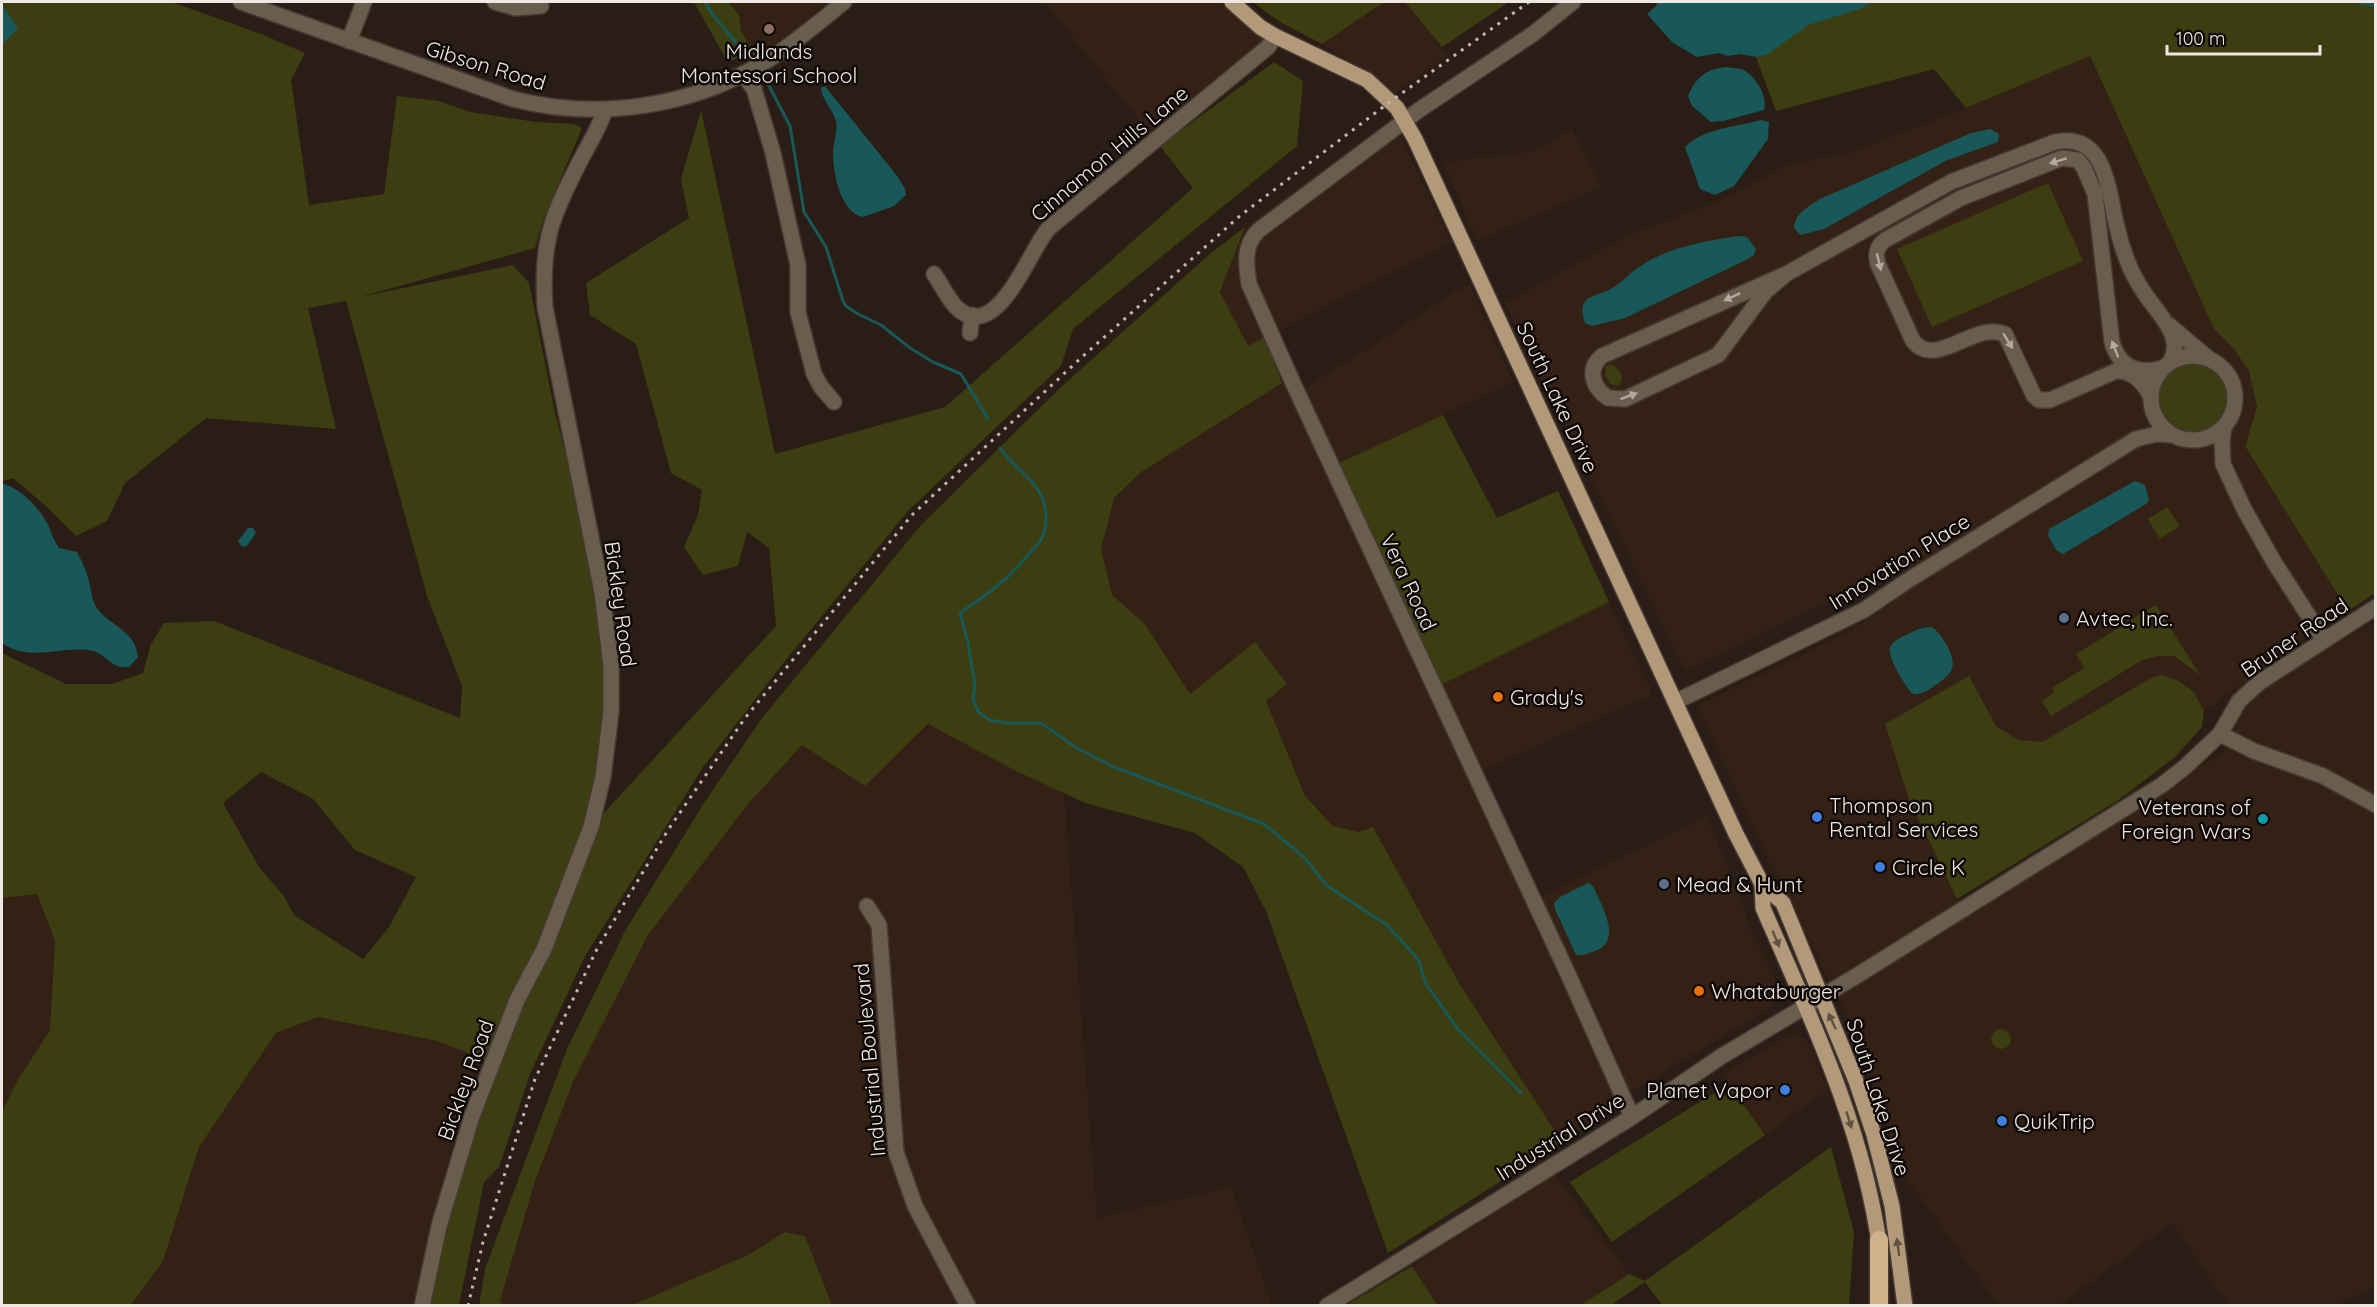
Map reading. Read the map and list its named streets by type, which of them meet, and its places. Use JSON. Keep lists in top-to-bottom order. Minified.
{"streets":{"main road":["South Lake Drive"],"street":["Gibson Road","Cinnamon Hills Lane","Innovation Place","Vera Road","Bickley Road","Bruner Road","Industrial Boulevard","Industrial Drive"]},"crossings":[["Gibson Road","Bickley Road"],["Cinnamon Hills Lane","South Lake Drive"],["South Lake Drive","Innovation Place"],["South Lake Drive","Vera Road"],["South Lake Drive","Bruner Road"],["South Lake Drive","Industrial Drive"],["Vera Road","Industrial Drive"],["Bruner Road","Industrial Drive"]],"places":["Midlands Montessori School","Avtec, Inc.","Grady's","Thompson Rental Services","Veterans of Foreign Wars","Circle K","Mead & Hunt","Whataburger","Planet Vapor","QuikTrip"],"scale_bar":"100 m"}
